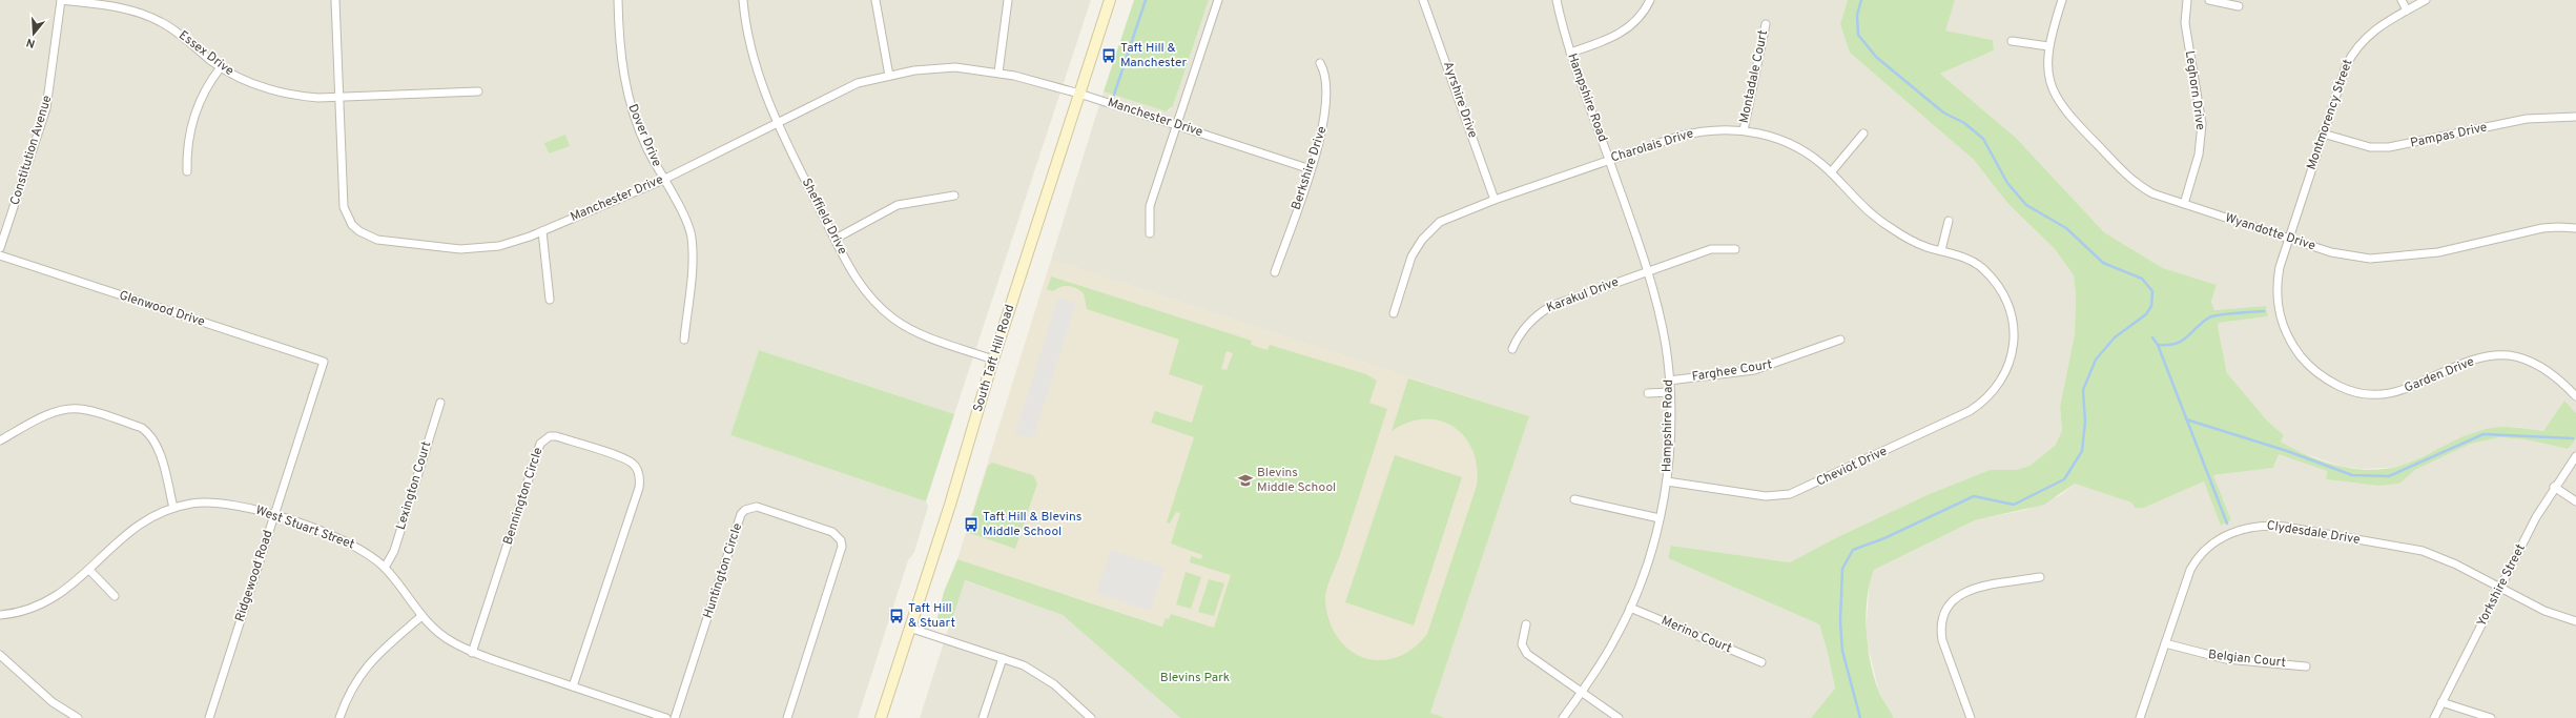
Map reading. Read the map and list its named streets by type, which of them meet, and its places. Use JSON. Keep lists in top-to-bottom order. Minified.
{"streets":{"main road":["South Taft Hill Road"],"street":["Essex Drive","Montadale Court","Leghorn Drive","Hampshire Road","Ayrshire Drive","Montmorency Street","Manchester Drive","Dover Drive","Pampas Drive","Charolais Drive","Constitution Avenue","Berkshire Drive","Sheffield Drive","Wyandotte Drive","Karakul Drive","Glenwood Drive","Farghee Court","Garden Drive","Cheviot Drive","Lexington Court","Bennington Circle","West Stuart Street","Clydesdale Drive","Huntington Circle","Ridgewood Road","Yorkshire Street","Merino Court","Belgian Court"]},"crossings":[["Essex Drive","Manchester Drive"],["Essex Drive","Constitution Avenue"],["Montadale Court","Charolais Drive"],["Leghorn Drive","Wyandotte Drive"],["Hampshire Road","Charolais Drive"],["Hampshire Road","Karakul Drive"],["Hampshire Road","Farghee Court"],["Hampshire Road","Cheviot Drive"],["Hampshire Road","Merino Court"],["Ayrshire Drive","Charolais Drive"],["Montmorency Street","Pampas Drive"],["Montmorency Street","Wyandotte Drive"],["Montmorency Street","Garden Drive"],["Manchester Drive","Dover Drive"],["Manchester Drive","Berkshire Drive"],["Manchester Drive","Sheffield Drive"],["Manchester Drive","South Taft Hill Road"],["Charolais Drive","Cheviot Drive"],["Sheffield Drive","South Taft Hill Road"],["Wyandotte Drive","Garden Drive"],["Glenwood Drive","Ridgewood Road"],["Lexington Court","West Stuart Street"],["Bennington Circle","West Stuart Street"],["West Stuart Street","Ridgewood Road"],["Clydesdale Drive","Yorkshire Street"],["Clydesdale Drive","Belgian Court"]],"parks":["Blevins Park"],"places":{"bus stop":["Taft Hill & Manchester","Taft Hill & Blevins Middle School","Taft Hill & Stuart"],"school or university":["Blevins Middle School"]},"north":"bottom"}
